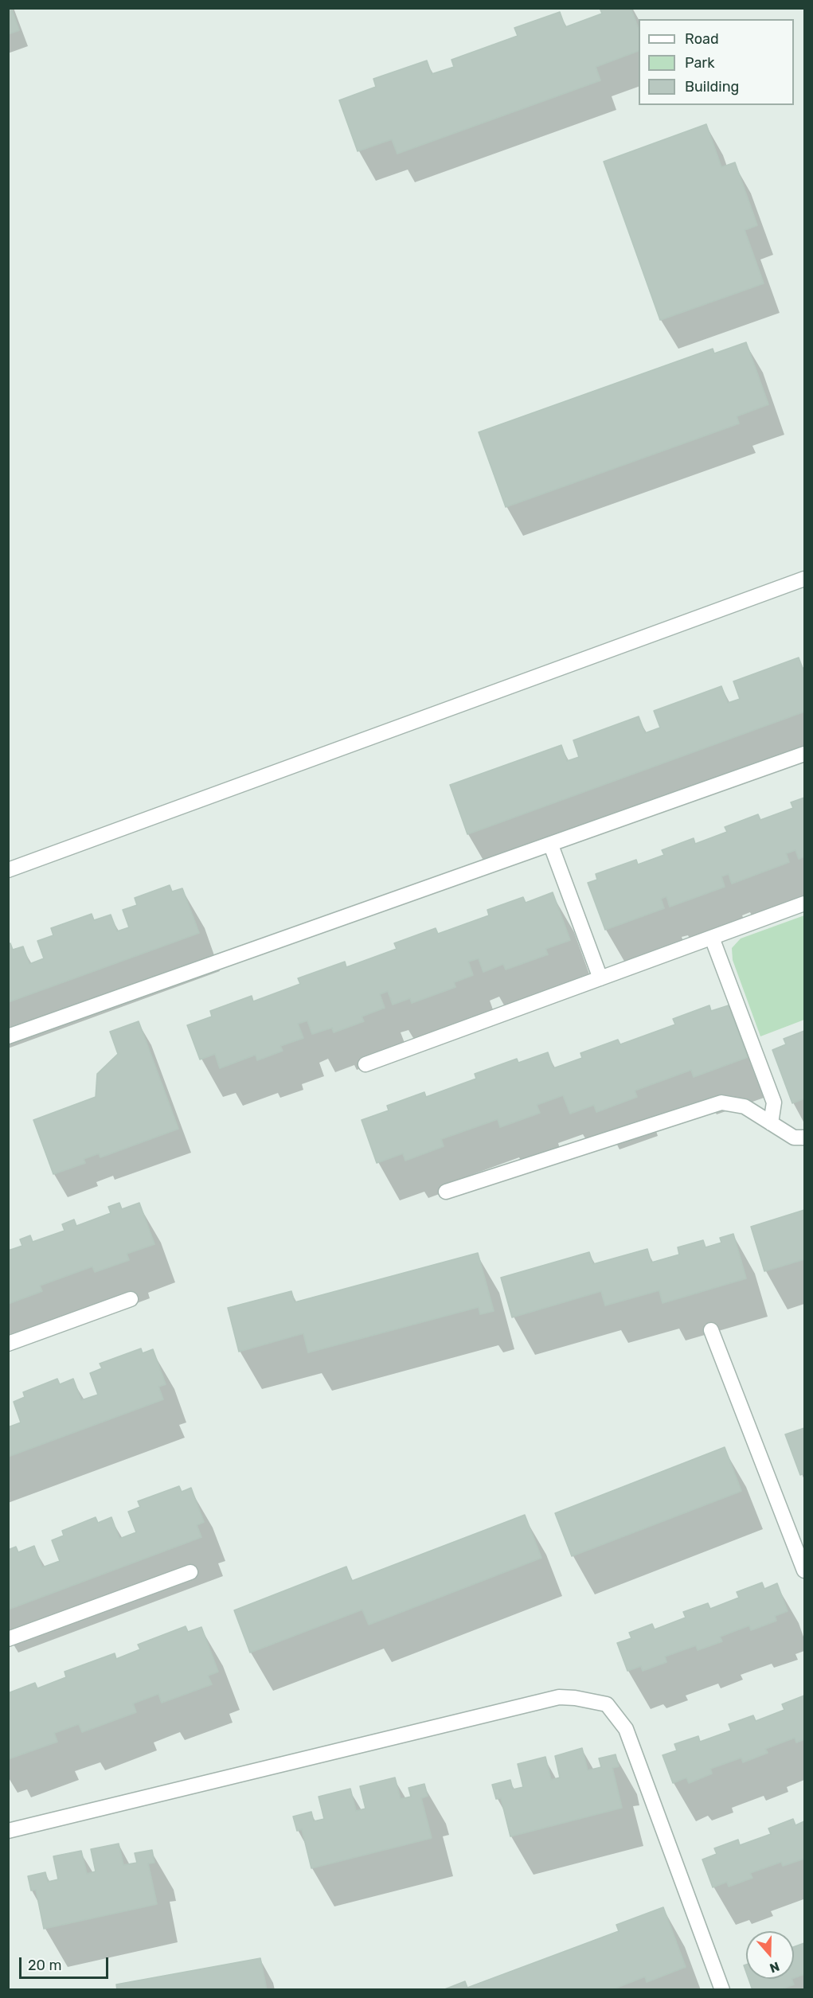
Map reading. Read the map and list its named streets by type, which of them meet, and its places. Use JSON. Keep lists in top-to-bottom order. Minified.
{"legend":["Road","Park","Building"],"scale_bar":"20 m","north":"bottom"}
